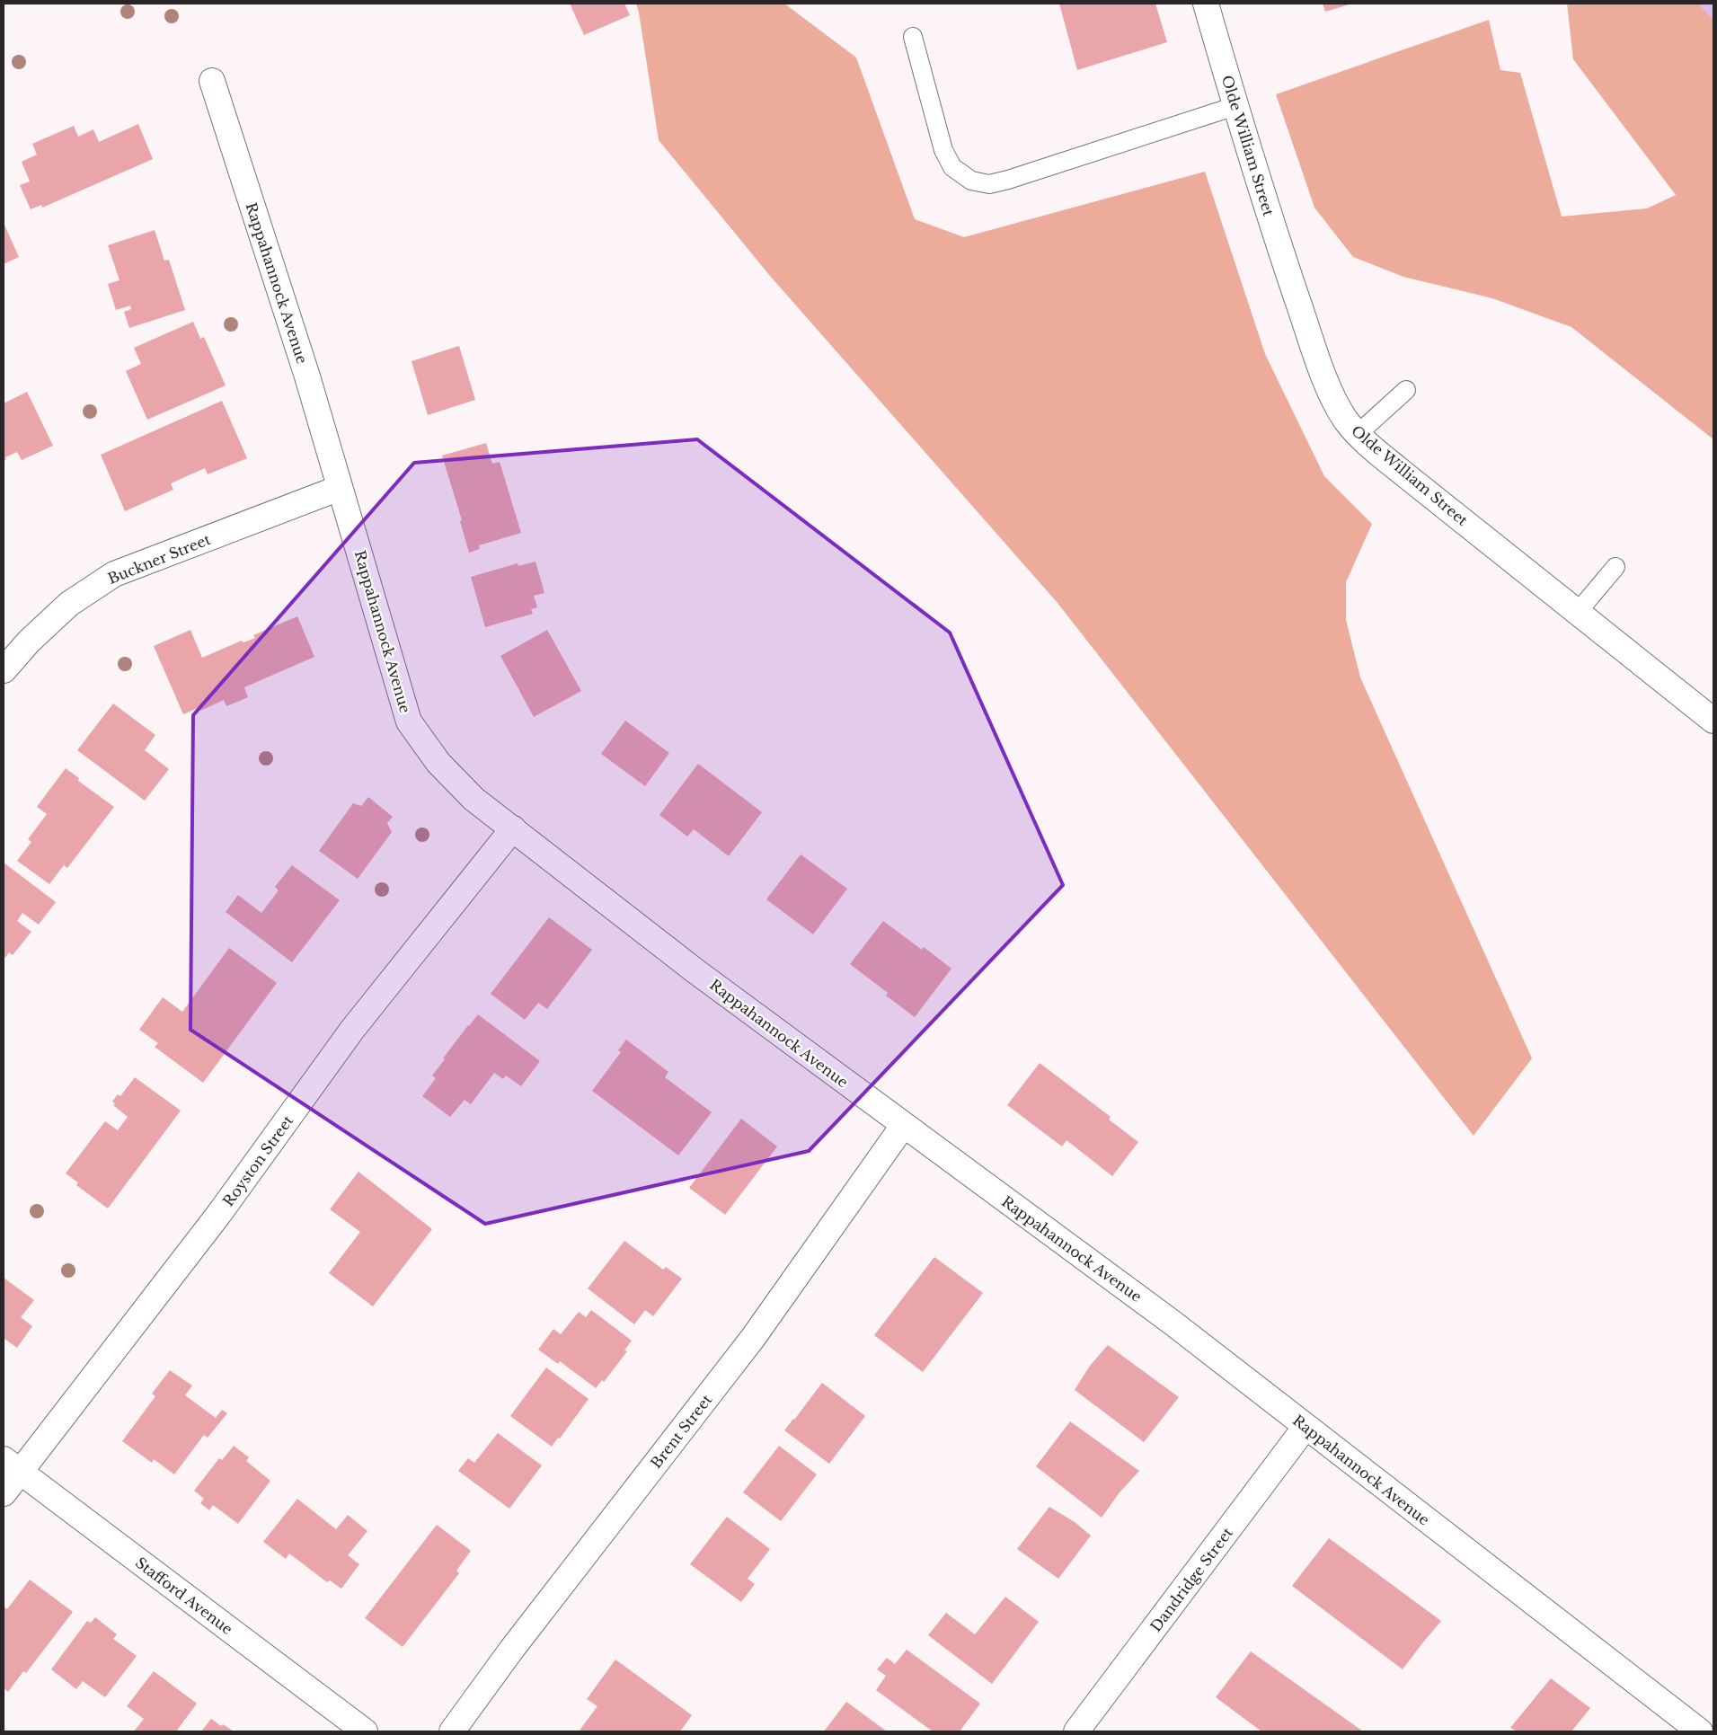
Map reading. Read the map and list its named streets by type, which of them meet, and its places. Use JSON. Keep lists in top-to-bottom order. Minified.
{"streets":{"street":["Olde William Street","Rappahannock Avenue","Buckner Street","Royston Street","Brent Street","Dandridge Street","Stafford Avenue"]},"crossings":[["Rappahannock Avenue","Buckner Street"],["Rappahannock Avenue","Royston Street"],["Rappahannock Avenue","Brent Street"],["Rappahannock Avenue","Dandridge Street"],["Royston Street","Stafford Avenue"]]}
